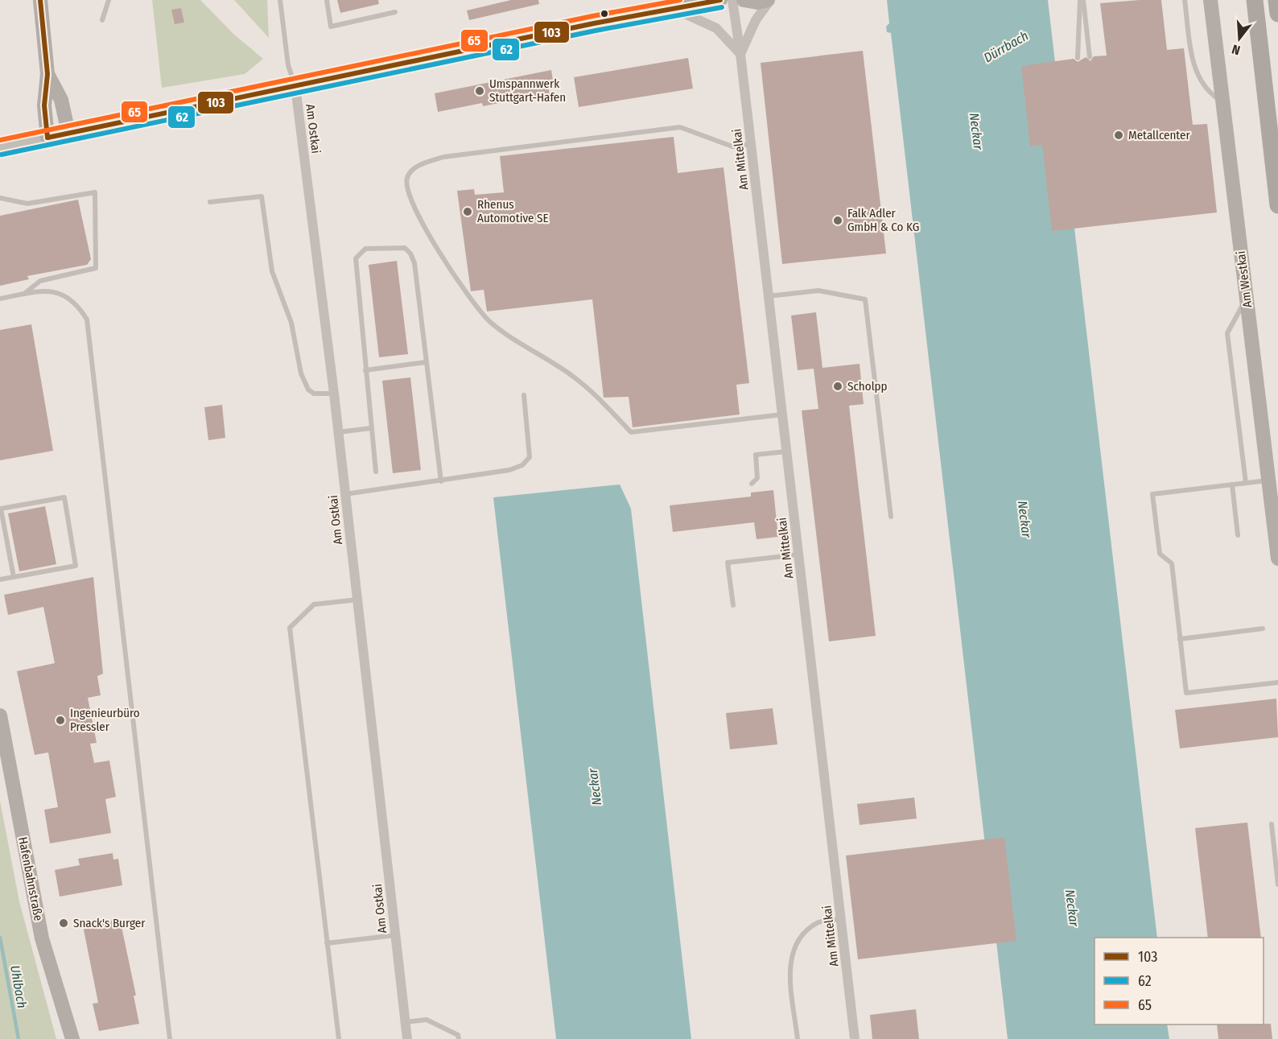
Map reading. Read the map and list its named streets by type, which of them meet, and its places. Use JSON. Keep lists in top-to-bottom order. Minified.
{"streets":{"main road":["Am Westkai","Hafenbahnstraße"],"street":["Am Ostkai","Am Mittelkai"]},"water":["Dürrbach","Neckar","Uhlbach"],"places":["Umspannwerk Stuttgart-Hafen","Metallcenter","Rhenus Automotive SE","Falk Adler GmbH & Co KG","Scholpp","Ingenieurbüro Pressler","Snack's Burger"],"lines":["transit line 103","transit line 65","transit line 62"],"legend":["103","62","65"],"north":"bottom"}
